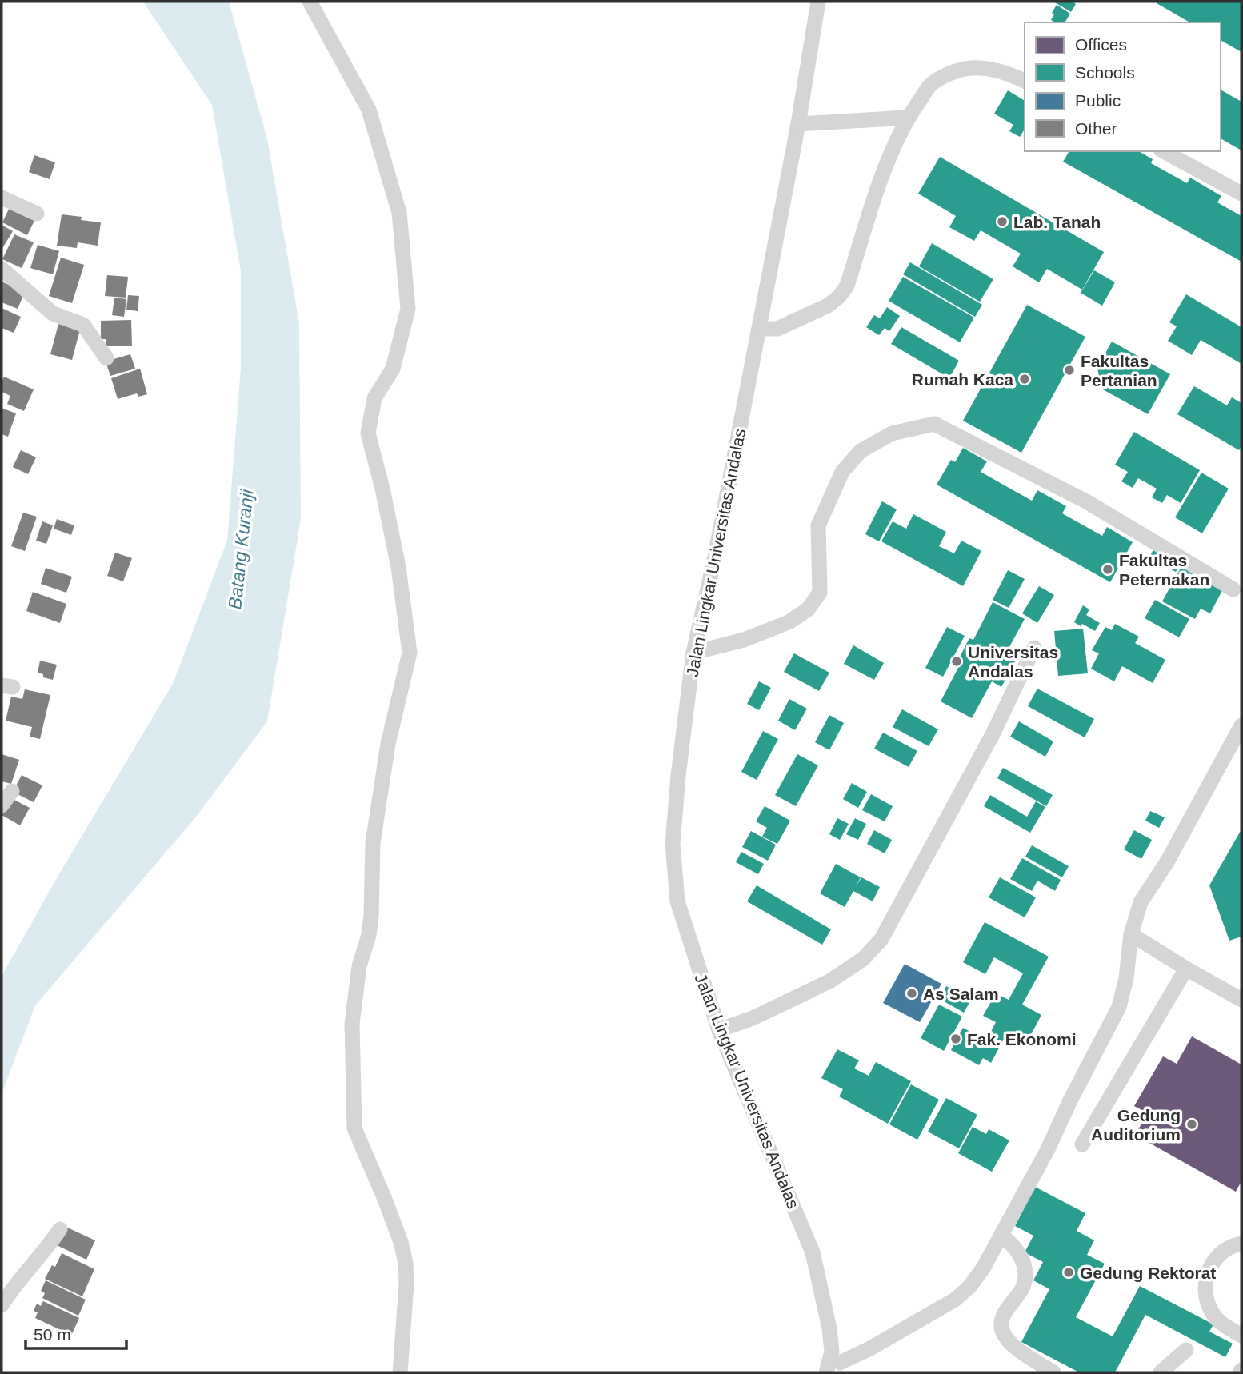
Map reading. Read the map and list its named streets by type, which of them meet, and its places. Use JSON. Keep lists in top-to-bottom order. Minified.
{"streets":{"street":["Jalan Lingkar Universitas Andalas"]},"water":["Batang Kuranji"],"places":["Lab. Tanah","Fakultas Pertanian","Rumah Kaca","Fakultas Peternakan","Universitas Andalas","As Salam","Fak. Ekonomi","Gedung Auditorium","Gedung Rektorat"],"legend":["Offices","Schools","Public","Other"],"scale_bar":"50 m"}
